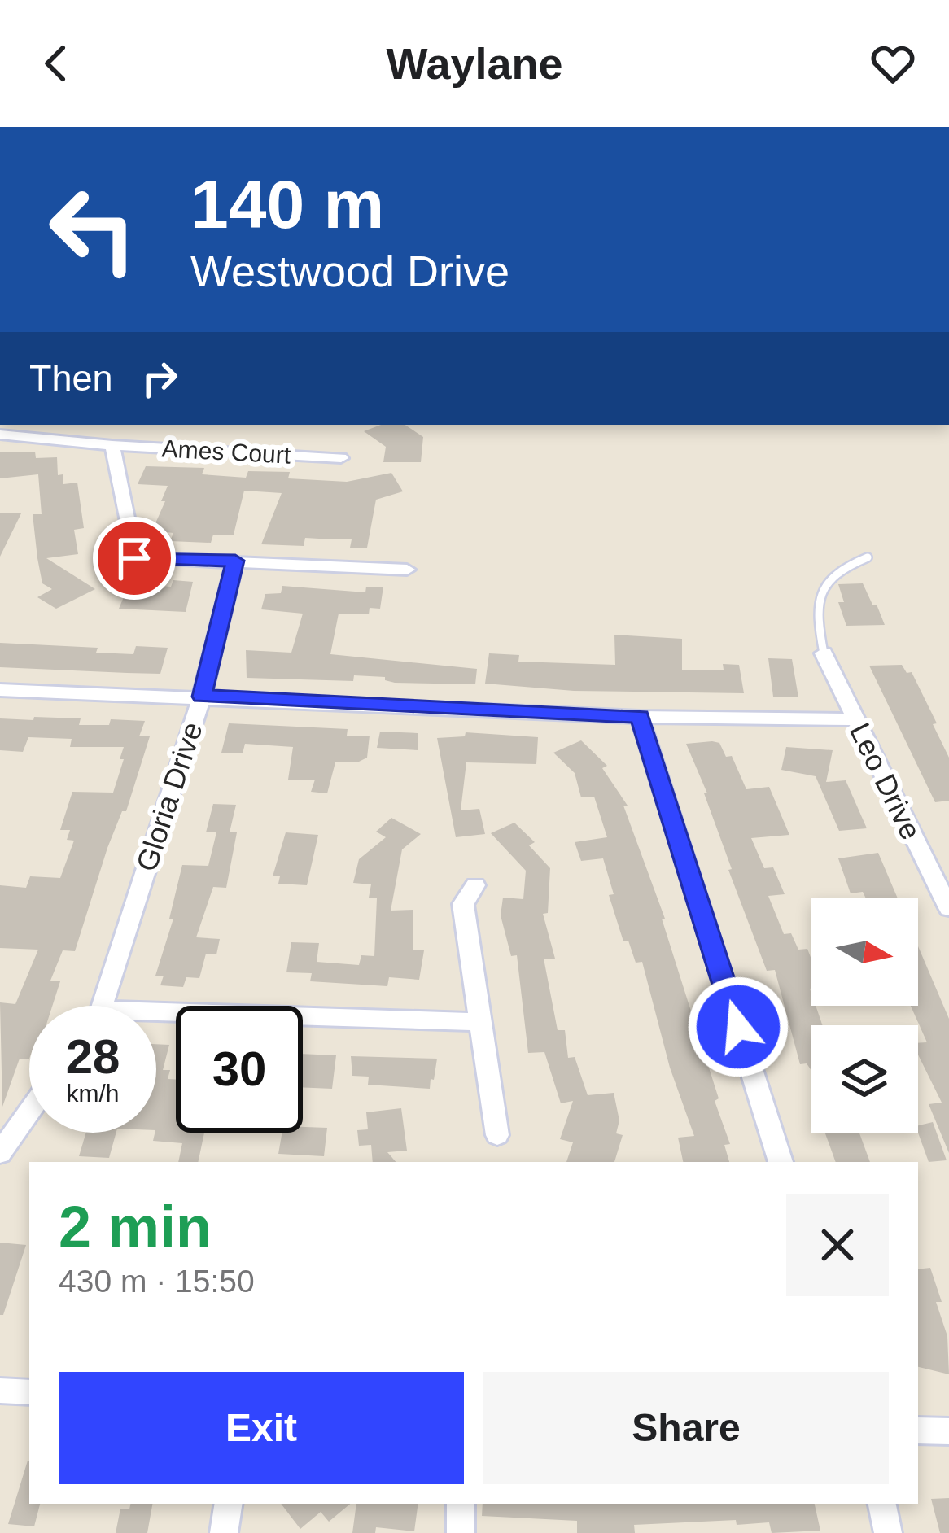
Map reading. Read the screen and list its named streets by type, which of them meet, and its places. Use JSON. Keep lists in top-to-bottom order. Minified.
{"streets":{"street":["Ames Court","Leo Drive","Gloria Drive"]},"north":"right","page":{"header":"Waylane","turn":["140 m","Westwood Drive"],"then":"Then","speed":"28 km/h","limit":"30","heading":["2 min","430 m · 15:50"],"buttons":["Exit","Share"]}}
